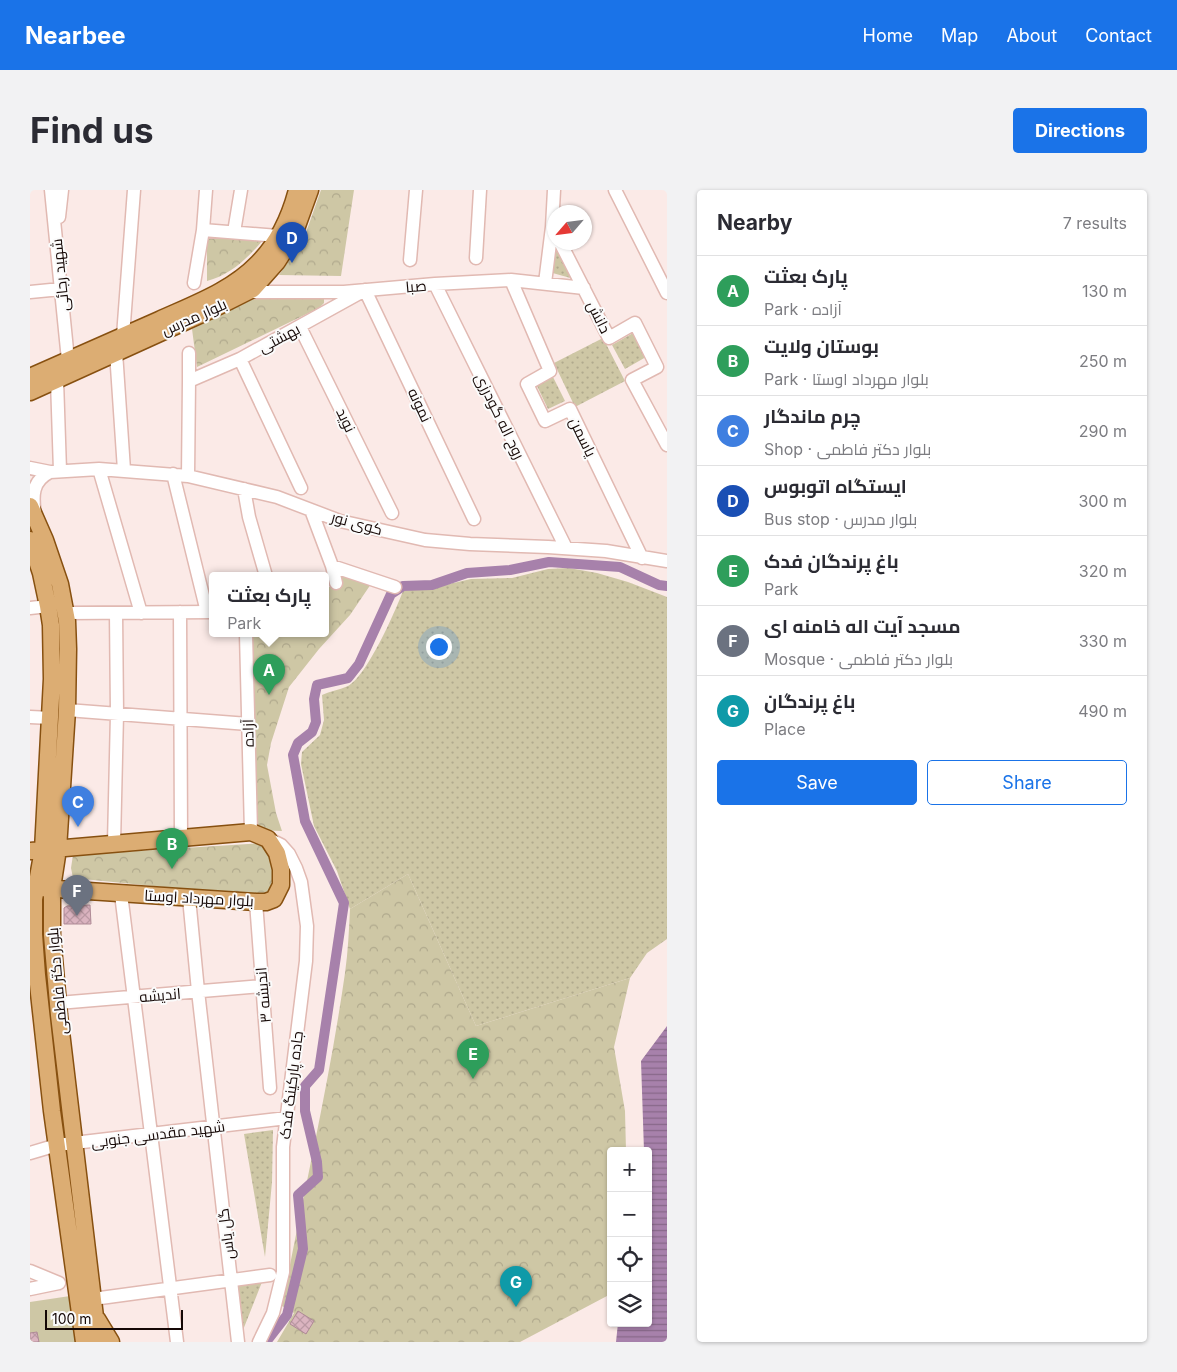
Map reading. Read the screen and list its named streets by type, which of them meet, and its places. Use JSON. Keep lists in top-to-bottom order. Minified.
{"streets":{"main road":["بلوار مدرس","بلوار مهرداد اوستا","بلوار دکتر فاطمی"],"street":["شهید رجائی","صبا","دانش","بهشتی","نمونه","روح اله گودرزی","نوید","یاسمن","کوی نور","آزاده","اندیشه","اندیشه ۳","جاده پارکینگ فدک","شهید مقدسی جنوبی","گل یاس"]},"crossings":[["شهید رجائی","بلوار مدرس"],["صبا","بلوار مدرس"],["صبا","دانش"],["صبا","بهشتی"],["صبا","نمونه"],["صبا","روح اله گودرزی"],["صبا","یاسمن"],["بهشتی","نمونه"],["بهشتی","نوید"],["روح اله گودرزی","کوی نور"],["یاسمن","کوی نور"],["بلوار مهرداد اوستا","بلوار دکتر فاطمی"],["بلوار مهرداد اوستا","اندیشه ۳"],["بلوار مهرداد اوستا","جاده پارکینگ فدک"],["بلوار مهرداد اوستا","گل یاس"],["بلوار دکتر فاطمی","اندیشه"],["بلوار دکتر فاطمی","شهید مقدسی جنوبی"],["اندیشه","اندیشه ۳"],["اندیشه","گل یاس"],["جاده پارکینگ فدک","شهید مقدسی جنوبی"],["شهید مقدسی جنوبی","گل یاس"]],"scale_bar":"100 m","north":"bottom left","page":{"header":"Nearbee","nav":["Home","Map","About","Contact"],"buttons":["Directions",["Save","Share"]],"title":"Find us","heading":["Nearby","7 results"],"pins":["D","A","C","B","F","E","G"],"list":[{"mark":"A","name":"پارک بعثت","note":"Park · آزاده","value":"130 m"},{"mark":"B","name":"بوستان ولایت","note":"Park · بلوار مهرداد اوستا","value":"250 m"},{"mark":"C","name":"چرم ماندگار","note":"Shop · بلوار دکتر فاطمی","value":"290 m"},{"mark":"D","name":"ایستگاه اتوبوس","note":"Bus stop · بلوار مدرس","value":"300 m"},{"mark":"E","name":"باغ پرندگان فدک","note":"Park","value":"320 m"},{"mark":"F","name":"مسجد آیت اله خامنه ای","note":"Mosque · بلوار دکتر فاطمی","value":"330 m"},{"mark":"G","name":"باغ پرندگان","note":"Place","value":"490 m"}],"popup":["پارک بعثت","Park"],"map_buttons":["+","−"],"scale":"100 m"}}
